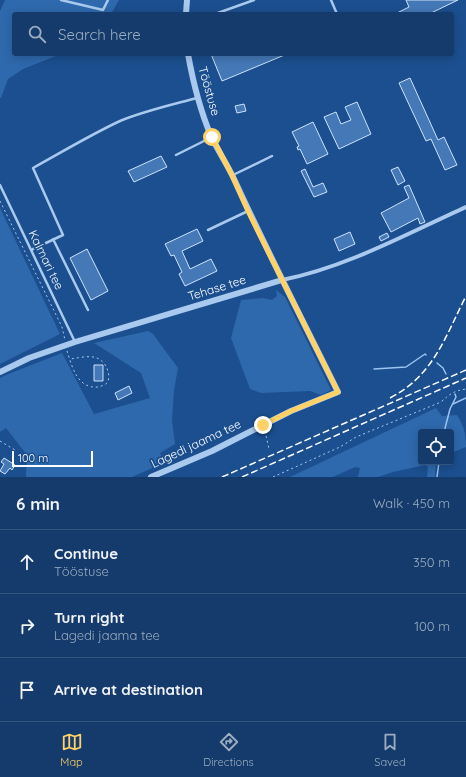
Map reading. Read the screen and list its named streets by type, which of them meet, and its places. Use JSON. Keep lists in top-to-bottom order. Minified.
{"streets":{"street":["Tööstuse","Tehase tee","Lagedi jaama tee"],"lane":["Kalmari tee"]},"crossings":[["Tööstuse","Tehase tee"],["Tööstuse","Lagedi jaama tee"],["Kalmari tee","Tehase tee"]],"scale_bar":"100 m","page":{"search":"Search here","scale":"100 m","heading":["6 min","Walk · 450 m"],"list":[["Continue","Tööstuse","350 m"],["Turn right","Lagedi jaama tee","100 m"],"Arrive at destination"],"nav":["Map","Directions","Saved"]}}
